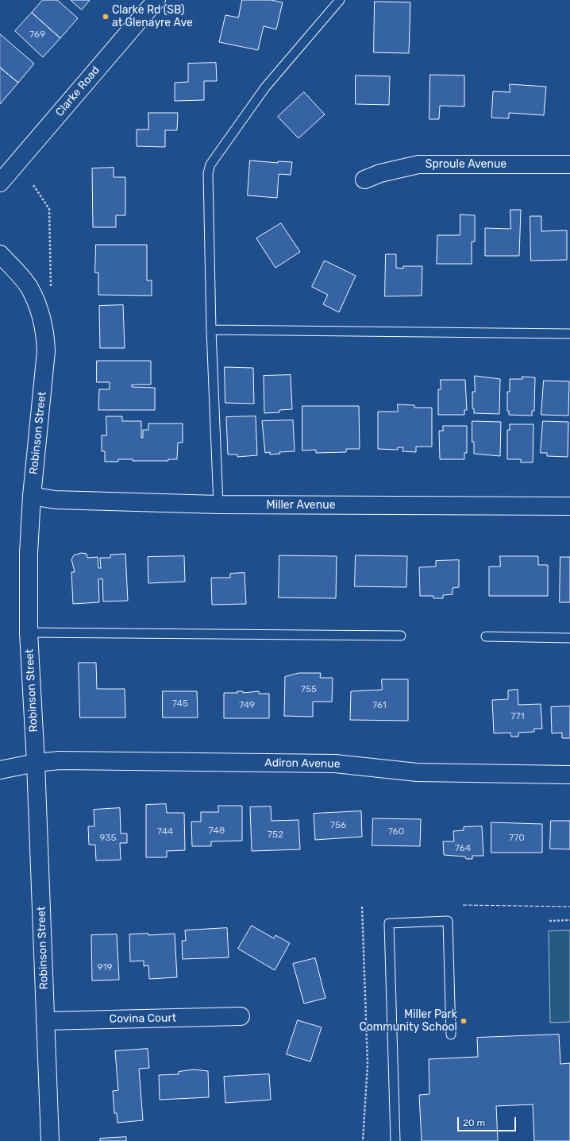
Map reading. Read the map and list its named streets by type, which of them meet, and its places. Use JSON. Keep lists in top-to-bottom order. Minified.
{"streets":{"street":["Clarke Road","Sproule Avenue","Robinson Street","Miller Avenue","Adiron Avenue","Covina Court"]},"crossings":[["Robinson Street","Miller Avenue"],["Robinson Street","Adiron Avenue"],["Robinson Street","Covina Court"]],"places":["Clarke Rd (SB) at Glenayre Ave","Miller Park Community School"],"house_numbers":["769","755","745","749","761","771","756","748","744","760","752","935","770","764","919"],"scale_bar":"20 m"}
